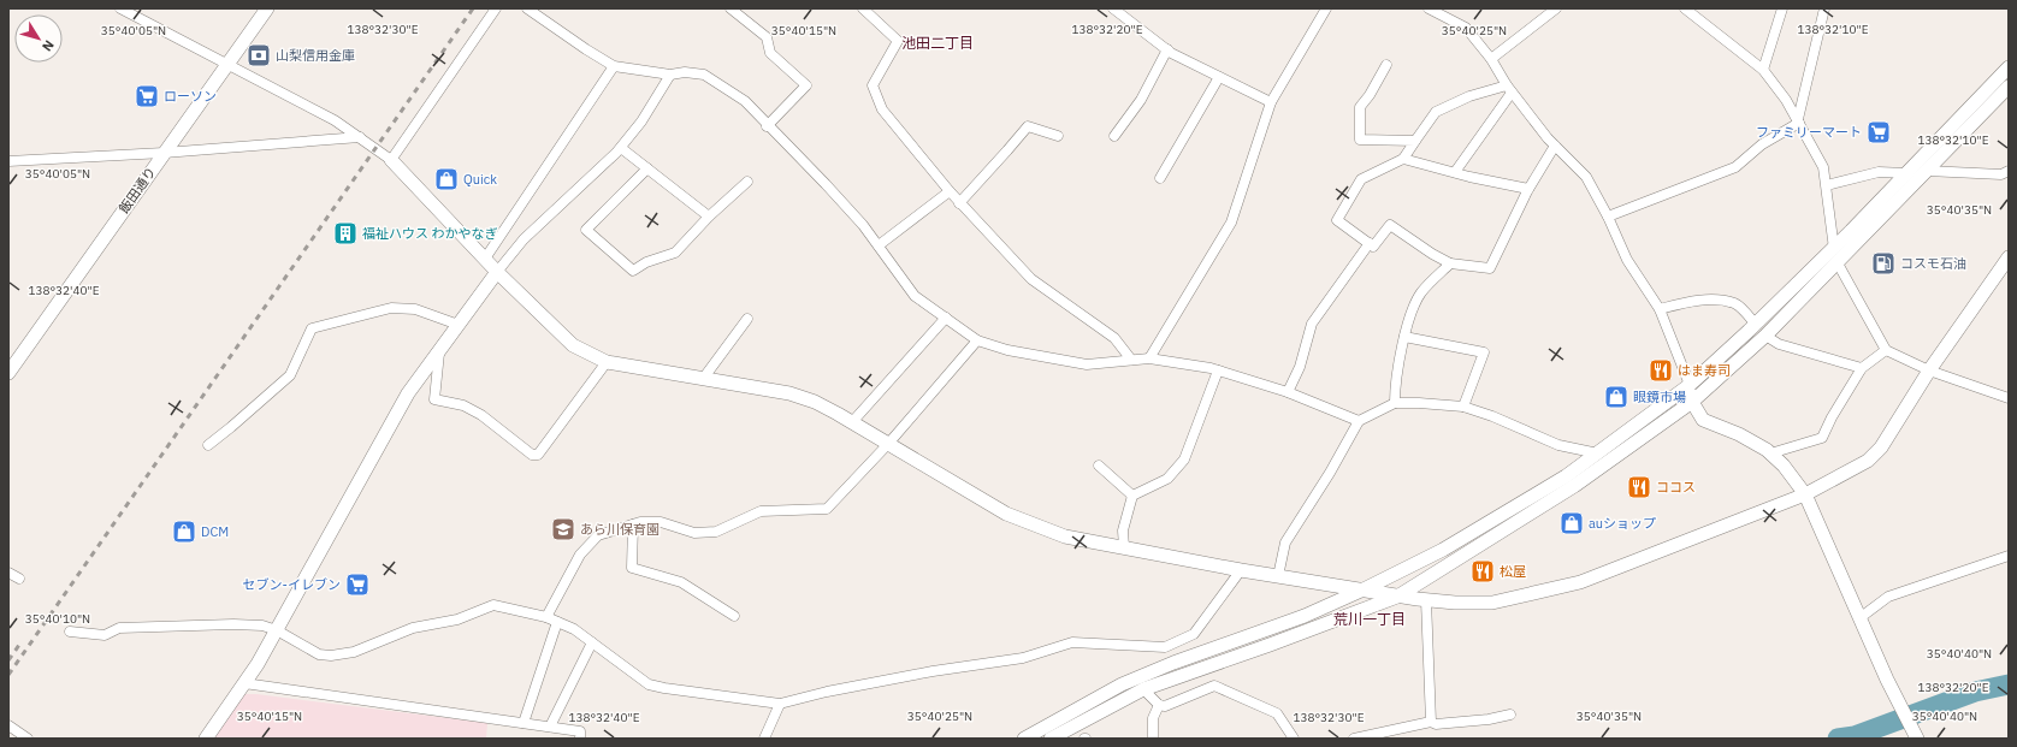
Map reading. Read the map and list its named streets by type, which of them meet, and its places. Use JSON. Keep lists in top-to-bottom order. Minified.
{"streets":{"street":["飯田通り"]},"districts":["池田二丁目","荒川一丁目"],"places":{"bank":["山梨信用金庫"],"supermarket":["ローソン","ファミリーマート","セブン-イレブン"],"shop":["Quick","眼鏡市場","auショップ","DCM"],"building":["福祉ハウス わかやなぎ"],"fuel station":["コスモ石油"],"restaurant":["はま寿司","ココス","松屋"],"school or university":["あら川保育園"]},"north":"bottom right","coordinates":["138°32'10\"E","138°32'20\"E","138°32'30\"E","35°40'05\"N","35°40'15\"N","35°40'25\"N","35°40'35\"N","138°32'40\"E","35°40'10\"N","35°40'40\"N"]}
